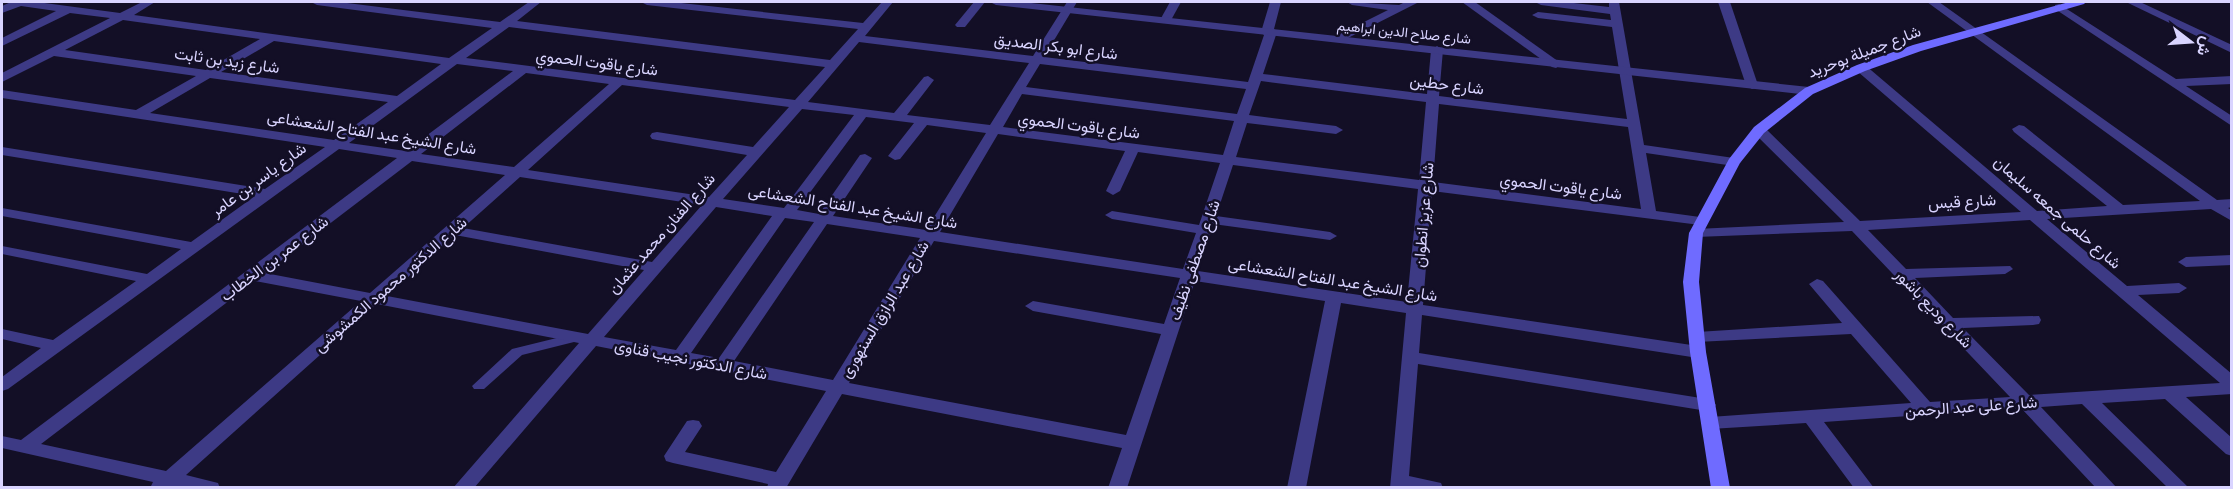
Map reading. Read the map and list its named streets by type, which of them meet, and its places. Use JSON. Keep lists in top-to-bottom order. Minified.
{"streets":{"main road":["شارع جميلة بوحريد"],"street":["شارع صلاح الدين ابراهيم","شارع ابو بكر الصديق","شارع زيد بن ثابت","شارع ياقوت الحموي","شارع حطين","شارع الشيخ عبد الفتاح الشعشاعى","شارع ياسر بن عامر","شارع قيس","شارع حلمى جمعه سليمان","شارع عزيز انطوان","شارع الفنان محمد عثمان","شارع عمر بن الخطاب","شارع مصطفى نظيف","شارع الدكتور محمود الكمشوشى","شارع وديع باشور","شارع عبد الرازق السنهورى","شارع الدكتور نجيب قناوى","شارع على عبد الرحمن"]},"crossings":[["شارع صلاح الدين ابراهيم","شارع جميلة بوحريد"],["شارع صلاح الدين ابراهيم","شارع عزيز انطوان"],["شارع صلاح الدين ابراهيم","شارع مصطفى نظيف"],["شارع صلاح الدين ابراهيم","شارع عبد الرازق السنهورى"],["شارع ابو بكر الصديق","شارع حطين"],["شارع ابو بكر الصديق","شارع الفنان محمد عثمان"],["شارع ابو بكر الصديق","شارع مصطفى نظيف"],["شارع ابو بكر الصديق","شارع عبد الرازق السنهورى"],["شارع جميلة بوحريد","شارع ياقوت الحموي"],["شارع جميلة بوحريد","شارع الشيخ عبد الفتاح الشعشاعى"],["شارع جميلة بوحريد","شارع قيس"],["شارع جميلة بوحريد","شارع حلمى جمعه سليمان"],["شارع جميلة بوحريد","شارع وديع باشور"],["شارع جميلة بوحريد","شارع على عبد الرحمن"],["شارع زيد بن ثابت","شارع ياسر بن عامر"],["شارع ياقوت الحموي","شارع ياسر بن عامر"],["شارع ياقوت الحموي","شارع قيس"],["شارع ياقوت الحموي","شارع عزيز انطوان"],["شارع ياقوت الحموي","شارع الفنان محمد عثمان"],["شارع ياقوت الحموي","شارع عمر بن الخطاب"],["شارع ياقوت الحموي","شارع مصطفى نظيف"],["شارع ياقوت الحموي","شارع الدكتور محمود الكمشوشى"],["شارع ياقوت الحموي","شارع عبد الرازق السنهورى"],["شارع حطين","شارع عزيز انطوان"],["شارع حطين","شارع مصطفى نظيف"],["شارع الشيخ عبد الفتاح الشعشاعى","شارع ياسر بن عامر"],["شارع الشيخ عبد الفتاح الشعشاعى","شارع عزيز انطوان"],["شارع الشيخ عبد الفتاح الشعشاعى","شارع الفنان محمد عثمان"],["شارع الشيخ عبد الفتاح الشعشاعى","شارع عمر بن الخطاب"],["شارع الشيخ عبد الفتاح الشعشاعى","شارع مصطفى نظيف"],["شارع الشيخ عبد الفتاح الشعشاعى","شارع الدكتور محمود الكمشوشى"],["شارع الشيخ عبد الفتاح الشعشاعى","شارع عبد الرازق السنهورى"],["شارع قيس","شارع حلمى جمعه سليمان"],["شارع قيس","شارع وديع باشور"],["شارع حلمى جمعه سليمان","شارع على عبد الرحمن"],["شارع الفنان محمد عثمان","شارع الدكتور نجيب قناوى"],["شارع عمر بن الخطاب","شارع الدكتور نجيب قناوى"],["شارع مصطفى نظيف","شارع الدكتور نجيب قناوى"],["شارع الدكتور محمود الكمشوشى","شارع الدكتور نجيب قناوى"],["شارع وديع باشور","شارع على عبد الرحمن"],["شارع عبد الرازق السنهورى","شارع الدكتور نجيب قناوى"]],"north":"right"}
